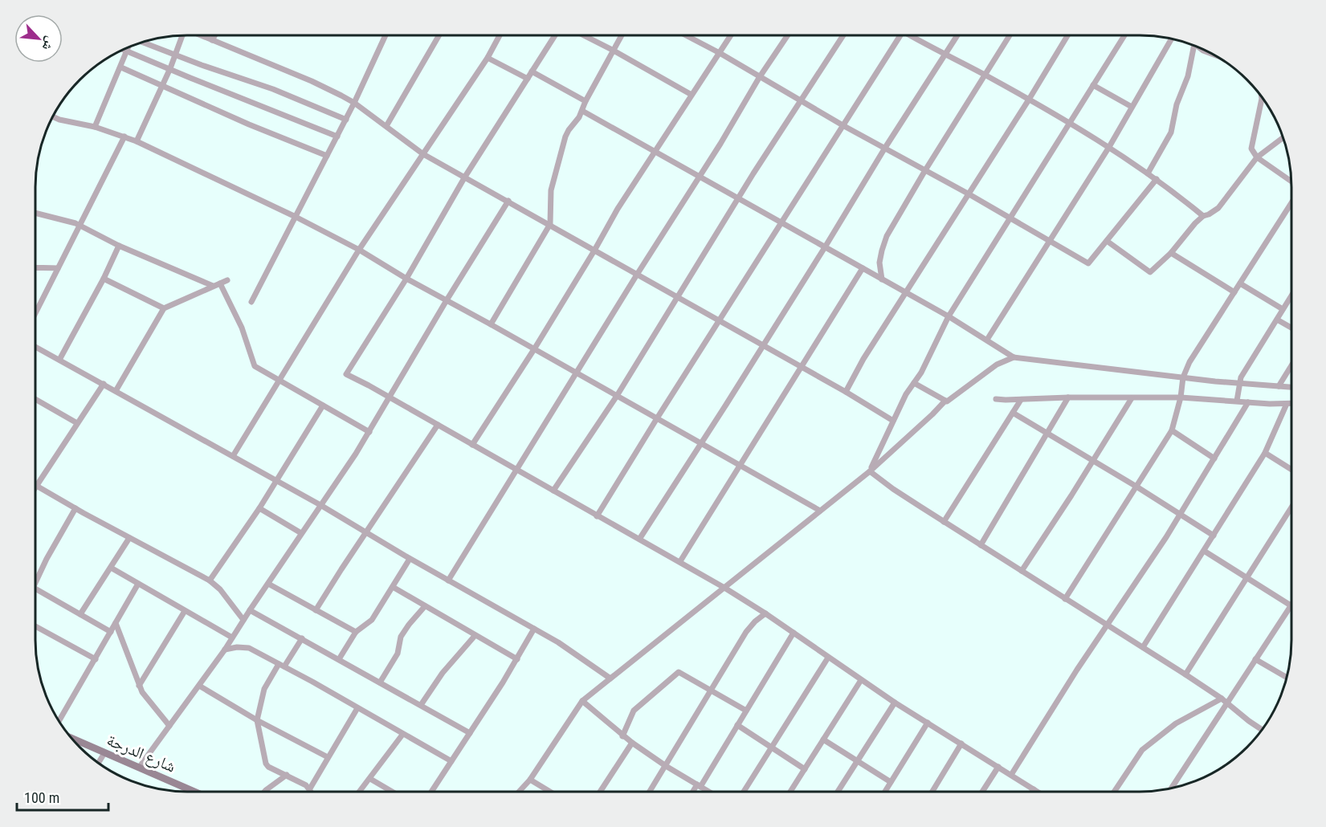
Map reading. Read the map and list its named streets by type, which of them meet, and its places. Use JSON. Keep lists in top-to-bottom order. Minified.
{"streets":{"street":["شارع الدرجة"]},"scale_bar":"100 m","north":"bottom right"}
